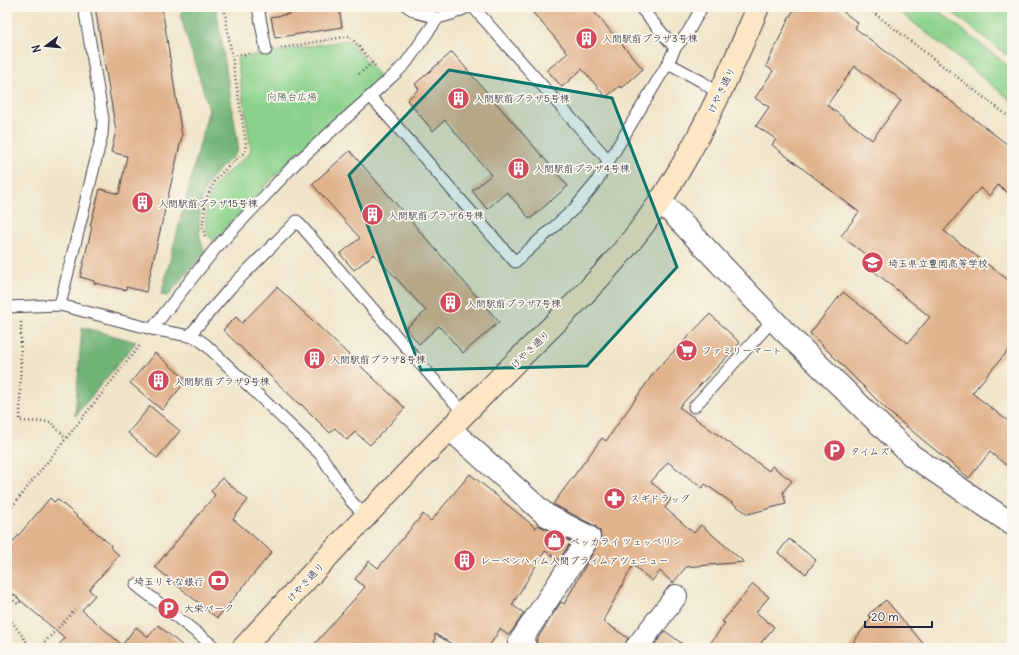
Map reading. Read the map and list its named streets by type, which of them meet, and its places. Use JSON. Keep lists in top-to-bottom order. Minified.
{"streets":{"street":["けやき通り"]},"parks":["向陽台広場"],"places":{"building":["入間駅前プラザ3号棟","入間駅前プラザ5号棟","入間駅前プラザ4号棟","入間駅前プラザ15号棟","入間駅前プラザ6号棟","入間駅前プラザ7号棟","入間駅前プラザ8号棟","入間駅前プラザ9号棟","レーベンハイム入間プライムアヴェニュー"],"school or university":["埼玉県立豊岡高等学校"],"supermarket":["ファミリーマート"],"parking":["タイムズ","大栄パーク"],"pharmacy":["スギドラッグ"],"shop":["ベッカライ ツェッペリン"],"bank":["埼玉りそな銀行"]},"scale_bar":"20 m","north":"left"}
